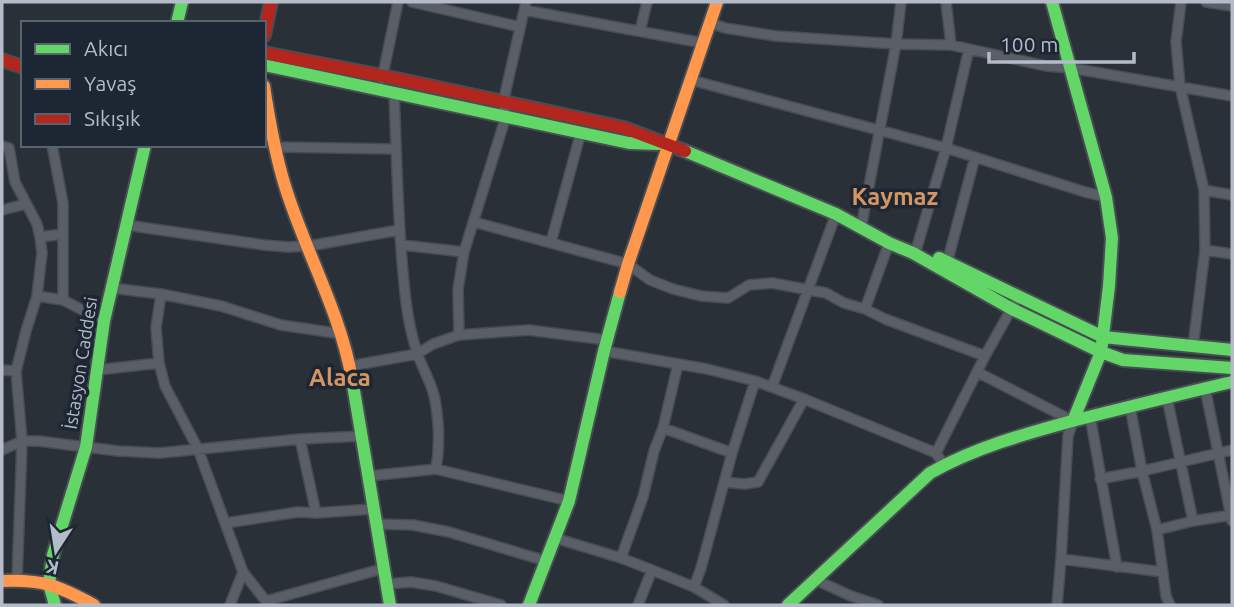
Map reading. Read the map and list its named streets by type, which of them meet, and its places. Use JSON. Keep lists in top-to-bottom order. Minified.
{"streets":{"main road":["İstasyon Caddesi"]},"districts":["Kaymaz","Alaca"],"legend":["Akıcı","Yavaş","Sıkışık"],"scale_bar":"100 m","north":"bottom"}
